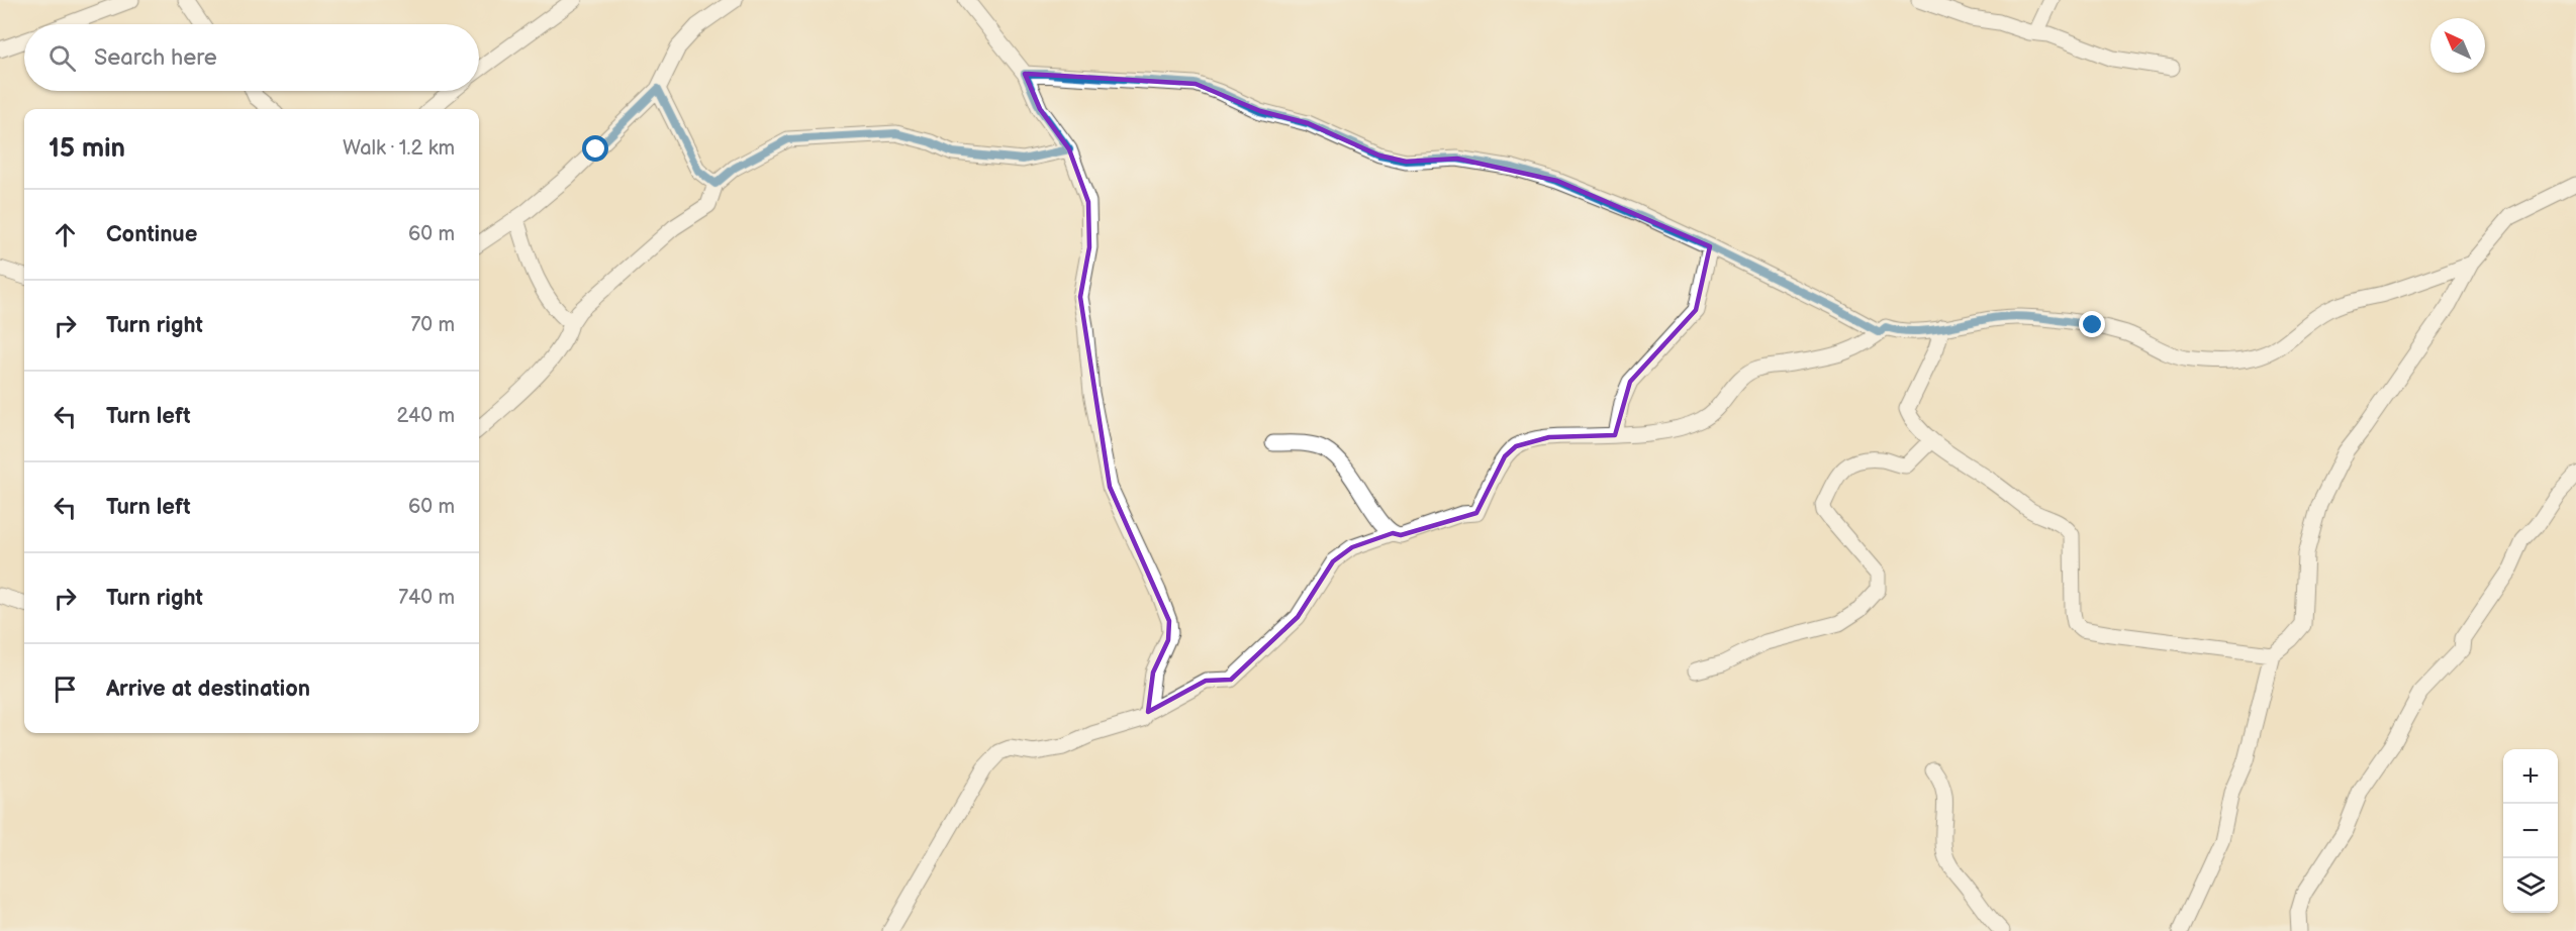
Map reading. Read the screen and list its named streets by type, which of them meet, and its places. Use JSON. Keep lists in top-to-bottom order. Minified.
{"north":"top left","page":{"search":"Search here","heading":["15 min","Walk · 1.2 km"],"list":[["Continue","60 m"],["Turn right","70 m"],["Turn left","240 m"],["Turn left","60 m"],["Turn right","740 m"],"Arrive at destination"],"map_buttons":["+","−"]}}
